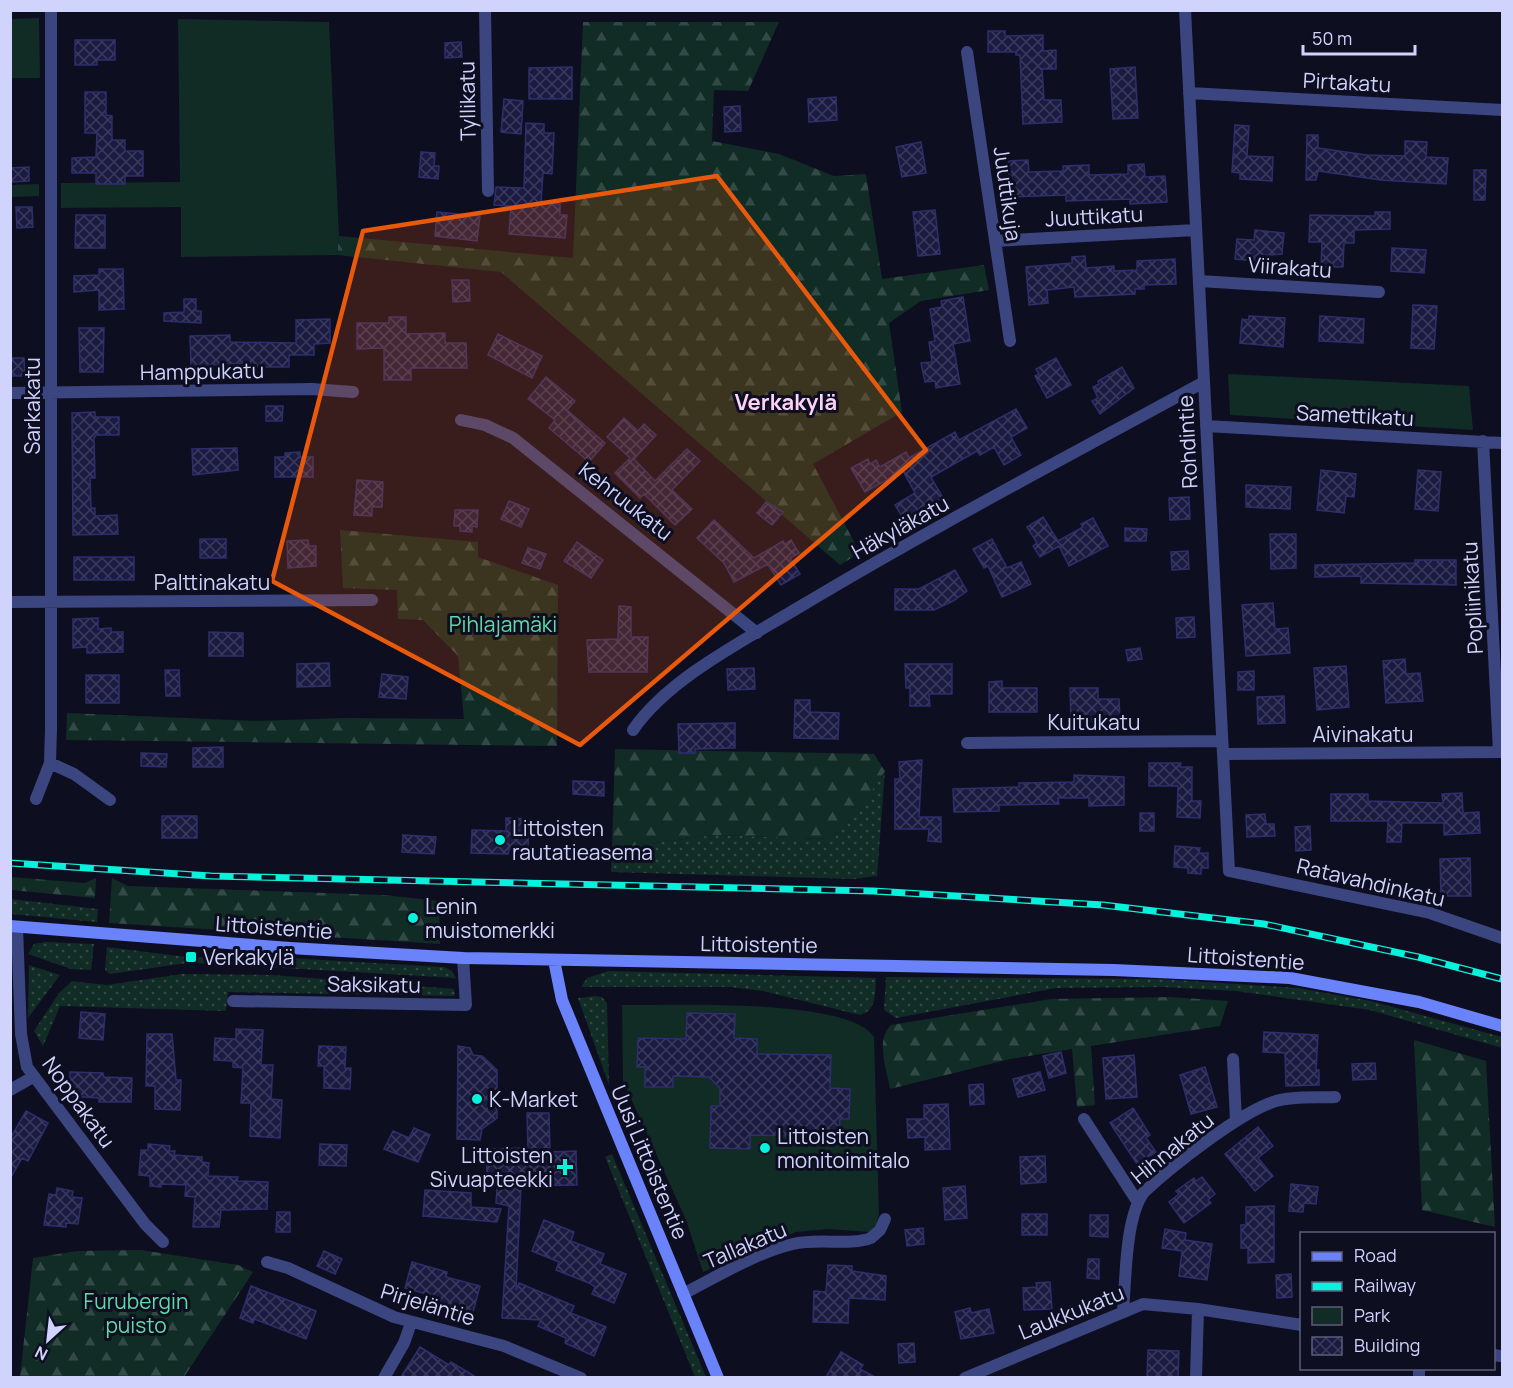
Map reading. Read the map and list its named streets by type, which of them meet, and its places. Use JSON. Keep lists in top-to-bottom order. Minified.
{"streets":{"street":["Pirtakatu","Tyllikatu","Juuttikuja","Juuttikatu","Viirakatu","Hamppukatu","Sarkakatu","Samettikatu","Rohdintie","Kehruukatu","Häkyläkatu","Palttinakatu","Popliinikatu","Kuitukatu","Aivinakatu","Ratavahdinkatu","Littoistentie","Saksikatu","Noppakatu","Hihnakatu","Uusi Littoistentie","Tallakatu","Pirjeläntie","Laukkukatu"]},"crossings":[["Pirtakatu","Rohdintie"],["Juuttikuja","Juuttikatu"],["Juuttikatu","Rohdintie"],["Viirakatu","Rohdintie"],["Hamppukatu","Sarkakatu"],["Sarkakatu","Palttinakatu"],["Samettikatu","Rohdintie"],["Samettikatu","Popliinikatu"],["Rohdintie","Häkyläkatu"],["Rohdintie","Kuitukatu"],["Rohdintie","Aivinakatu"],["Rohdintie","Ratavahdinkatu"],["Kehruukatu","Häkyläkatu"],["Popliinikatu","Aivinakatu"],["Littoistentie","Saksikatu"],["Littoistentie","Noppakatu"],["Littoistentie","Uusi Littoistentie"],["Hihnakatu","Laukkukatu"],["Uusi Littoistentie","Tallakatu"]],"districts":["Verkakylä"],"parks":["Pihlajamäki","Furubergin puisto"],"places":{"other":["Littoisten rautatieasema","Lenin muistomerkki","K-Market","Littoisten monitoimitalo"],"transit":["Verkakylä"],"health":["Littoisten Sivuapteekki"]},"legend":["Road","Railway","Park","Building"],"scale_bar":"50 m","north":"bottom left"}
